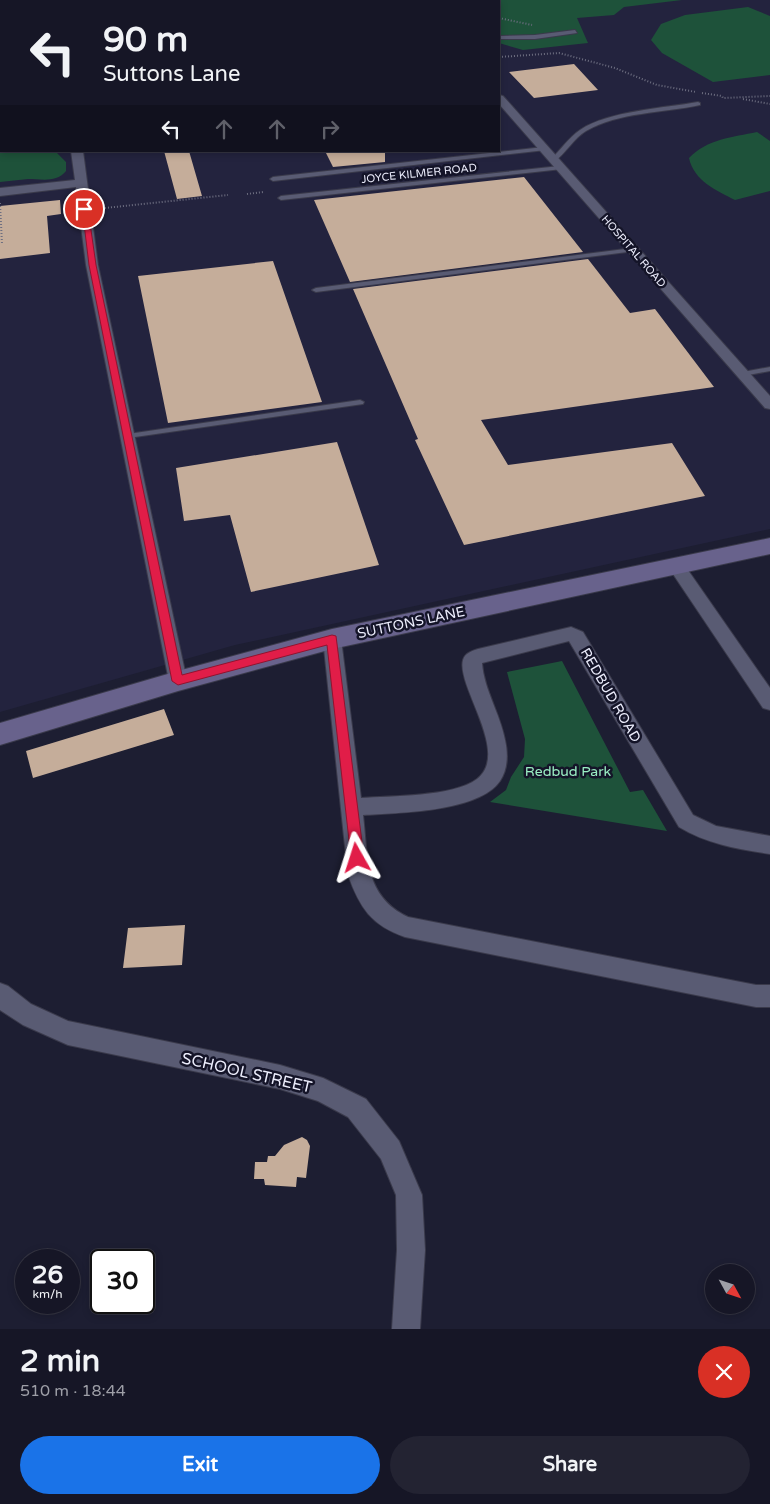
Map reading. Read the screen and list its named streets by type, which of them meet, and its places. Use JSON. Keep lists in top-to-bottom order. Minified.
{"streets":{"street":["HOSPITAL ROAD","SUTTONS LANE","REDBUD ROAD","SCHOOL STREET"],"lane":["JOYCE KILMER ROAD"]},"crossings":[["JOYCE KILMER ROAD","HOSPITAL ROAD"]],"parks":["Redbud Park"],"north":"bottom right","page":{"turn":["90 m","Suttons Lane"],"speed":"26 km/h","limit":"30","heading":["2 min","510 m · 18:44"],"buttons":["Exit","Share"]}}
